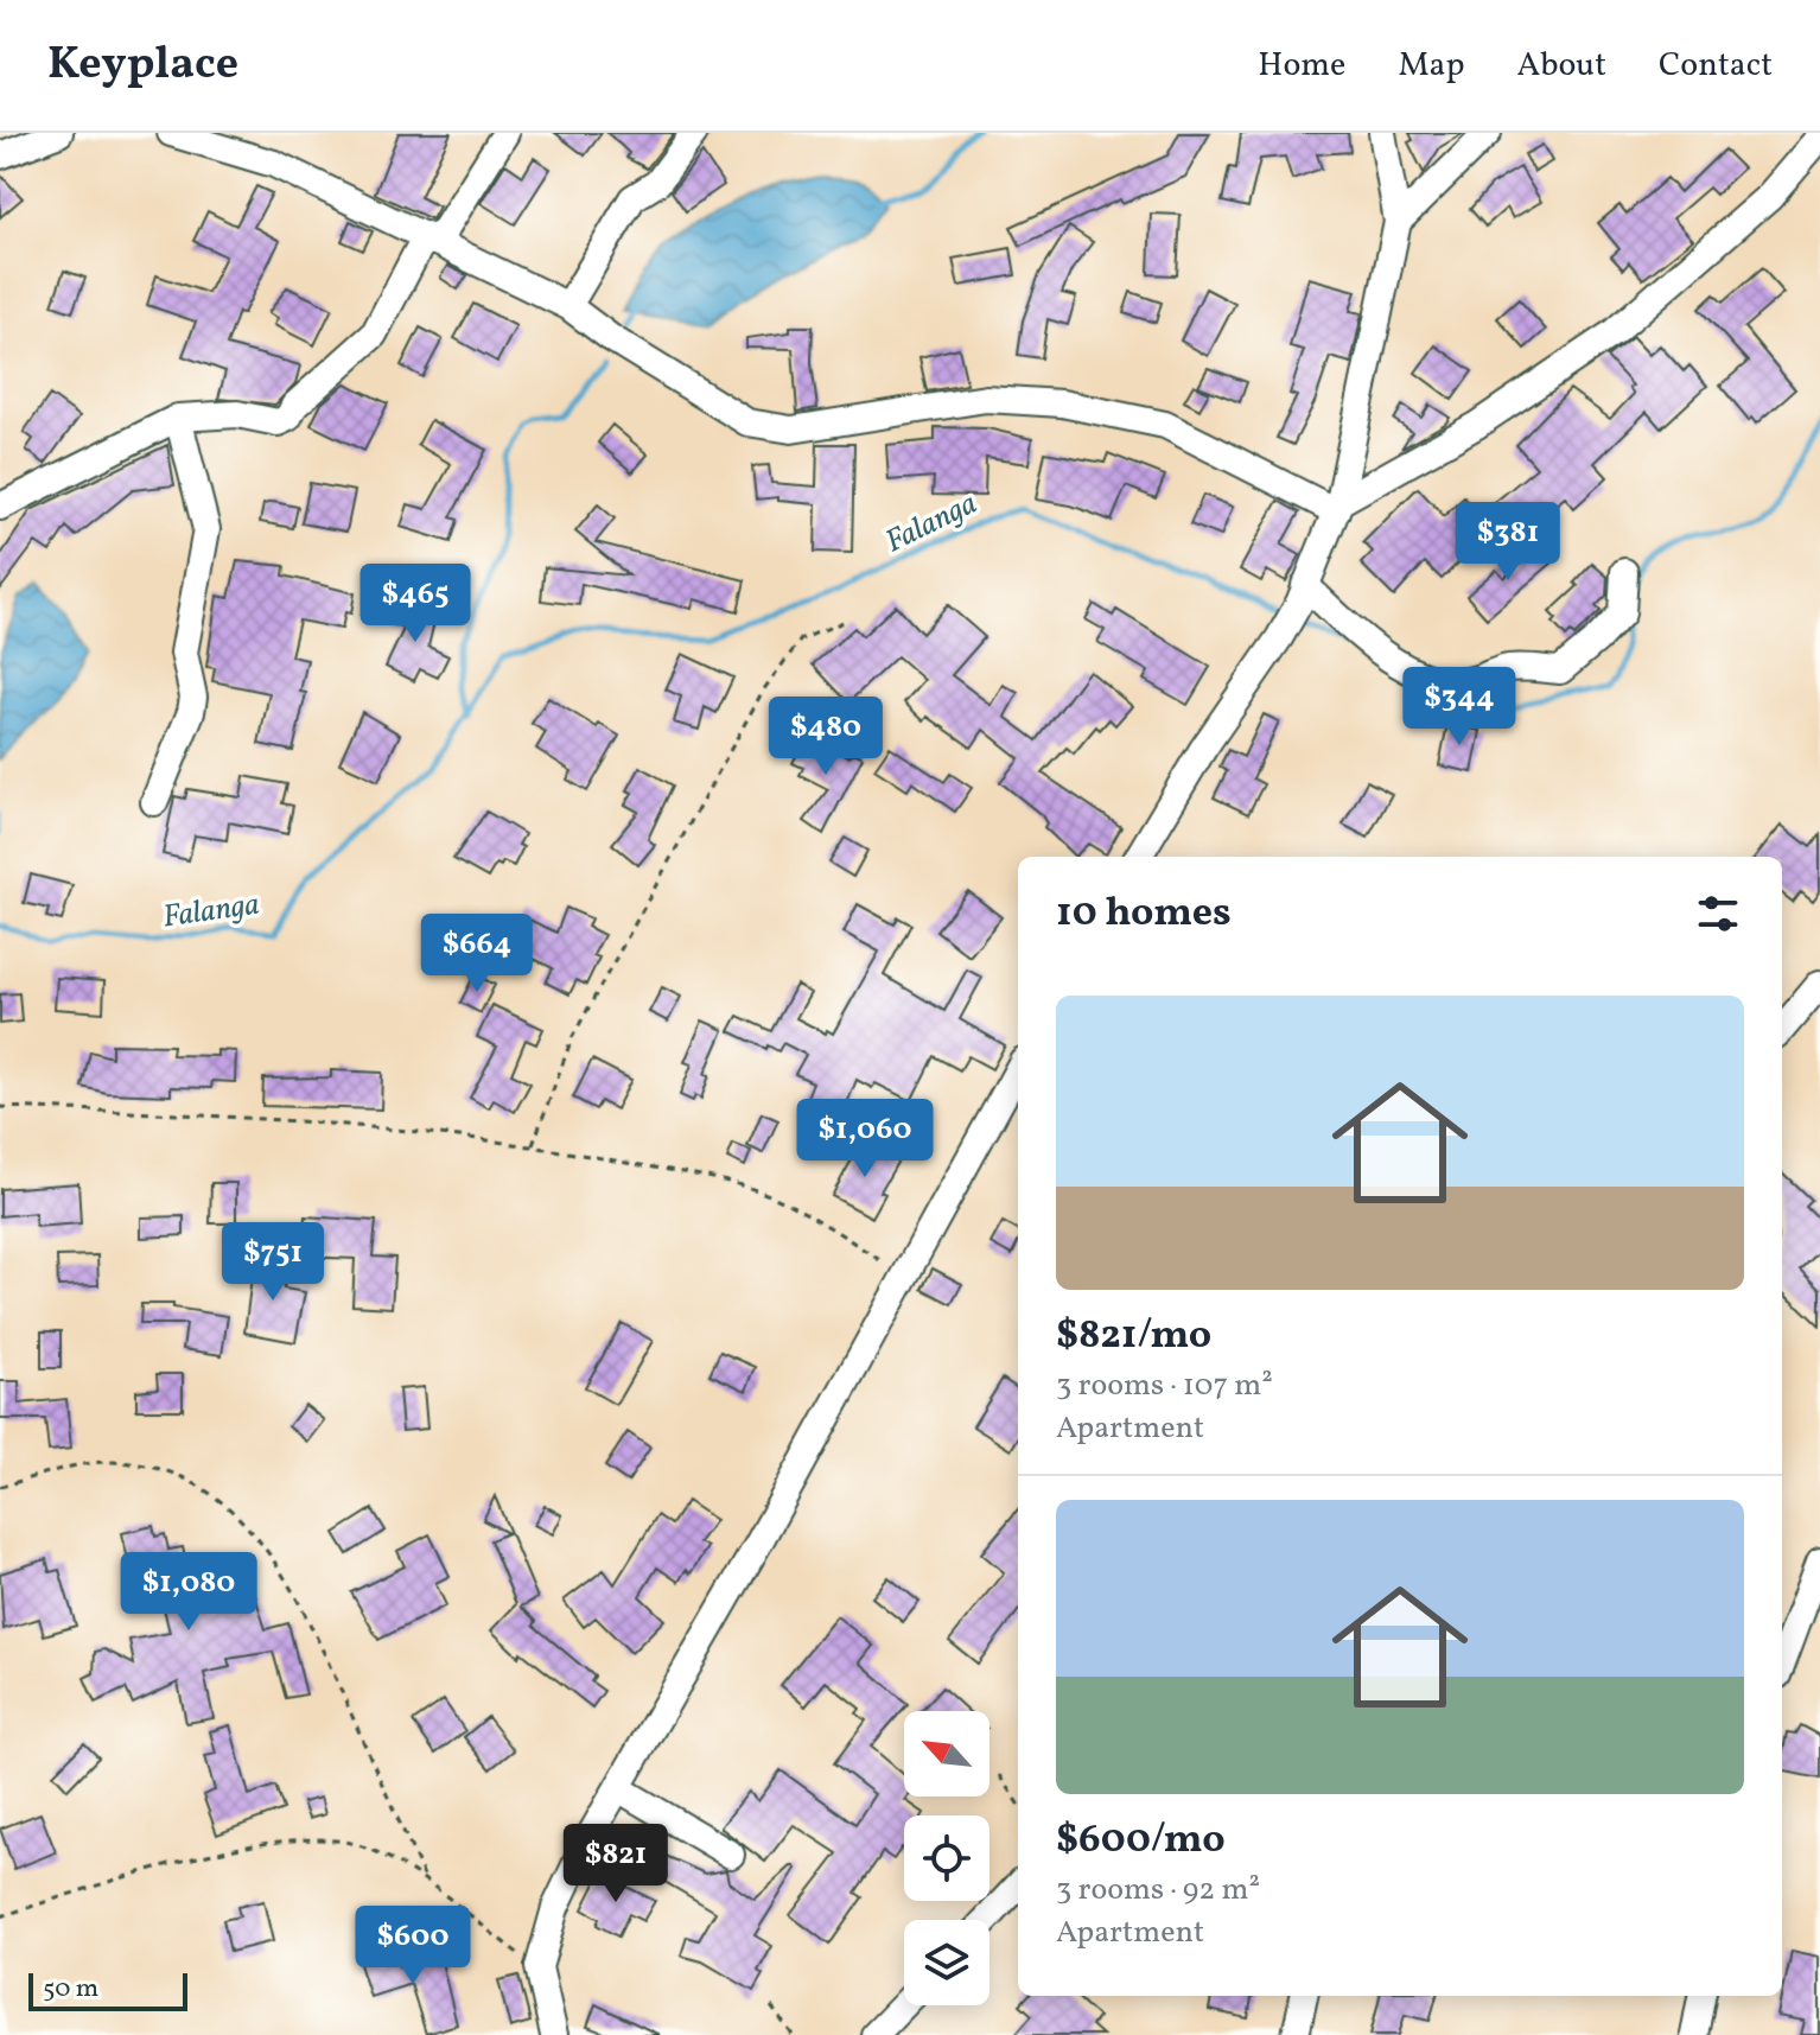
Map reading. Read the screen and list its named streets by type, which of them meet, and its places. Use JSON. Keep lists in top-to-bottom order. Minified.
{"water":["Falanga"],"scale_bar":"50 m","north":"top left","page":{"header":"Keyplace","nav":["Home","Map","About","Contact"],"price":["$381","$465","$344","$480","$664","$1,060","$751","$1,080","$821","$600"],"heading":"10 homes","list":[{"name":"$821/mo","note":"3 rooms · 107 m² · Apartment"},{"name":"$600/mo","note":"3 rooms · 92 m² · Apartment"}],"scale":"50 m"}}
